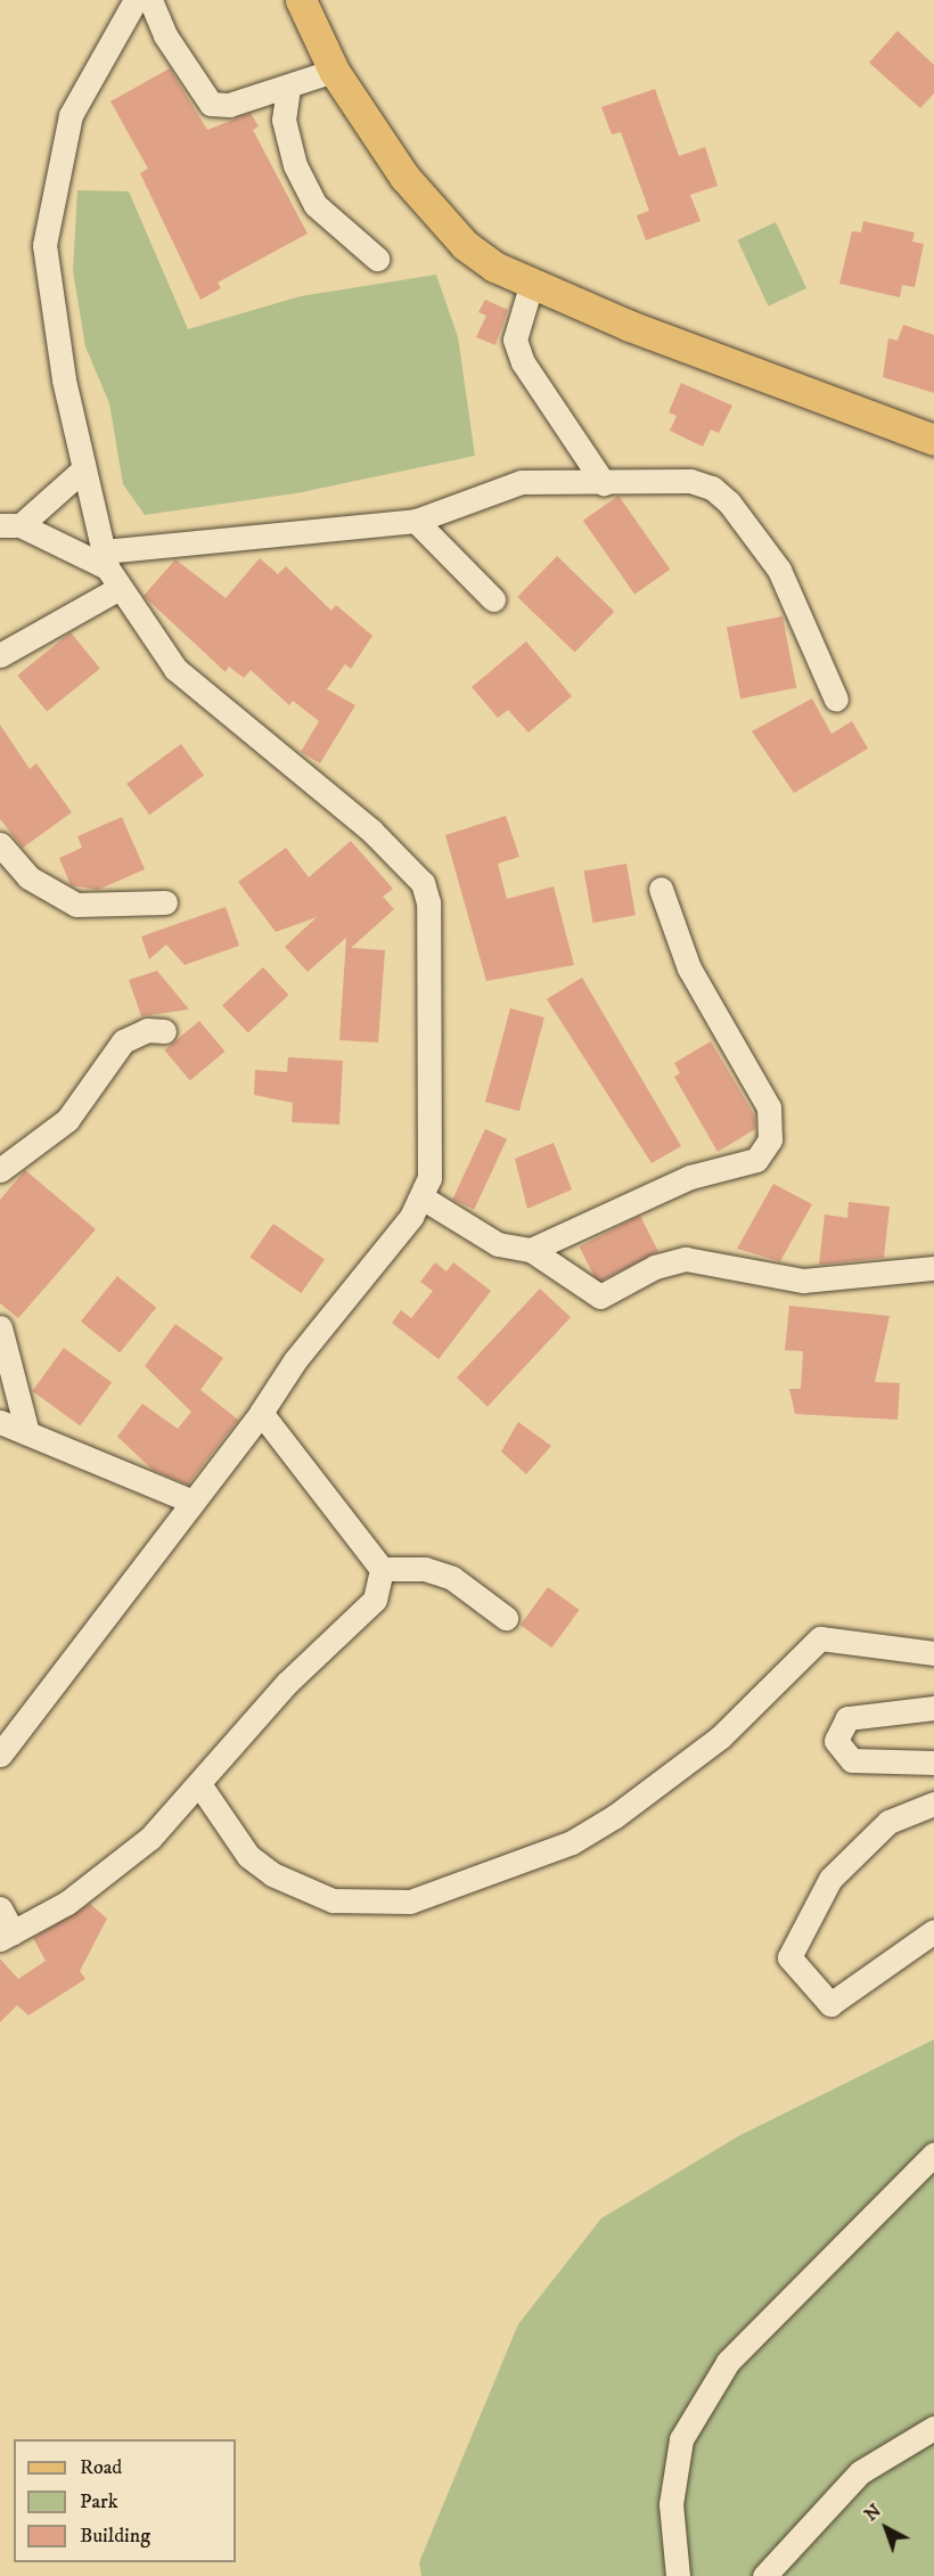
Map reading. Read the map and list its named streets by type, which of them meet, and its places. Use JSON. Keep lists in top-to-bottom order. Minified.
{"legend":["Road","Park","Building"],"north":"top left"}
